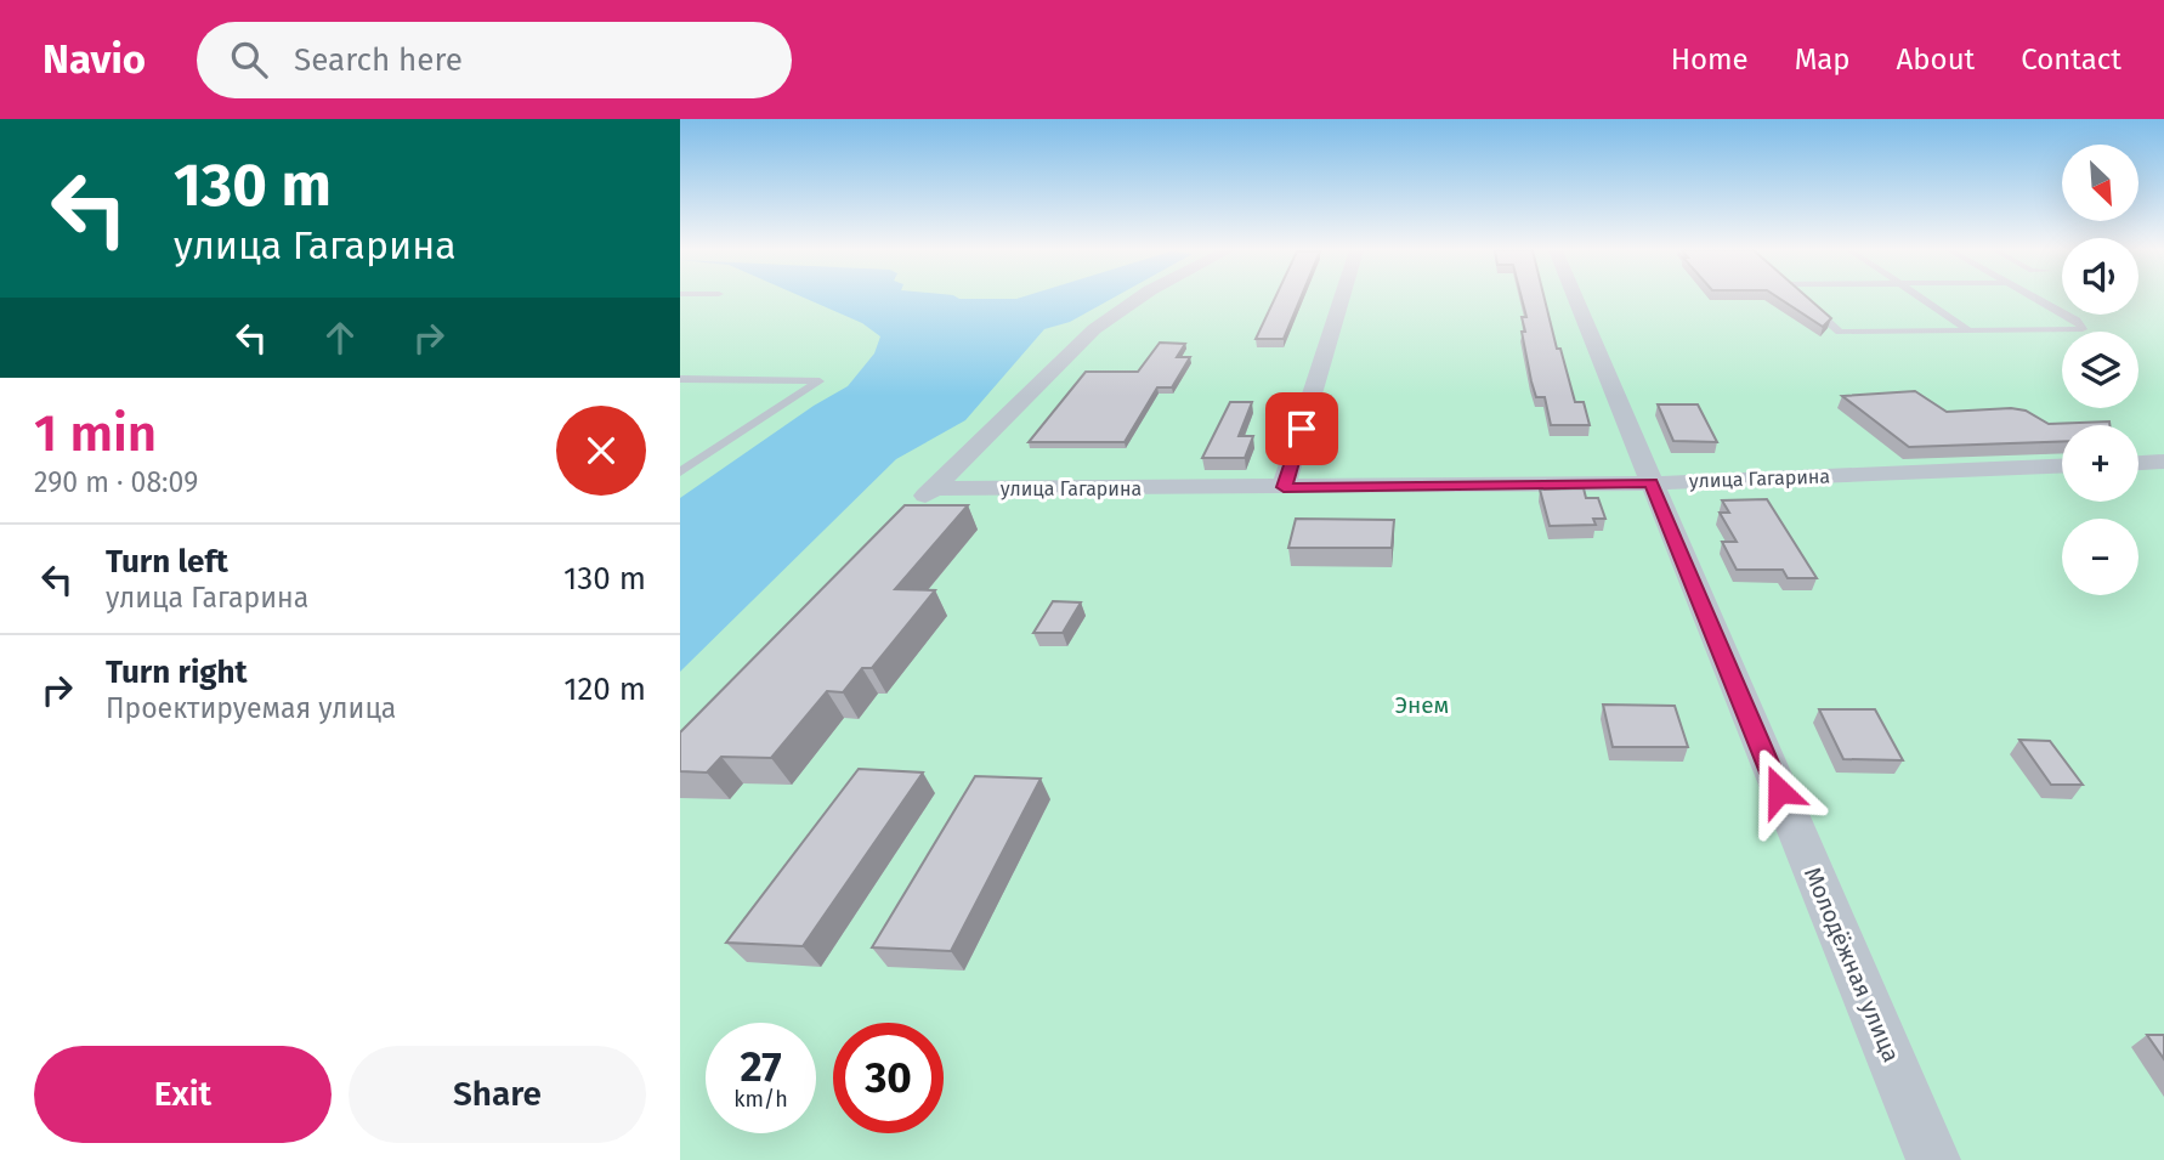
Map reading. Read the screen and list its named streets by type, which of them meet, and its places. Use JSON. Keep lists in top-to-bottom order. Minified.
{"streets":{"street":["улица Гагарина","Молодёжная улица"]},"crossings":[["улица Гагарина","Молодёжная улица"]],"parks":["Энем"],"north":"bottom right","page":{"header":"Navio","search":"Search here","nav":["Home","Map","About","Contact"],"turn":["130 m","улица Гагарина"],"map_buttons":["+","−"],"heading":["1 min","290 m · 08:09"],"list":[{"name":"Turn left","note":"улица Гагарина","value":"130 m"},{"name":"Turn right","note":"Проектируемая улица","value":"120 m"}],"speed":"27 km/h","limit":"30","buttons":["Exit","Share"]}}
